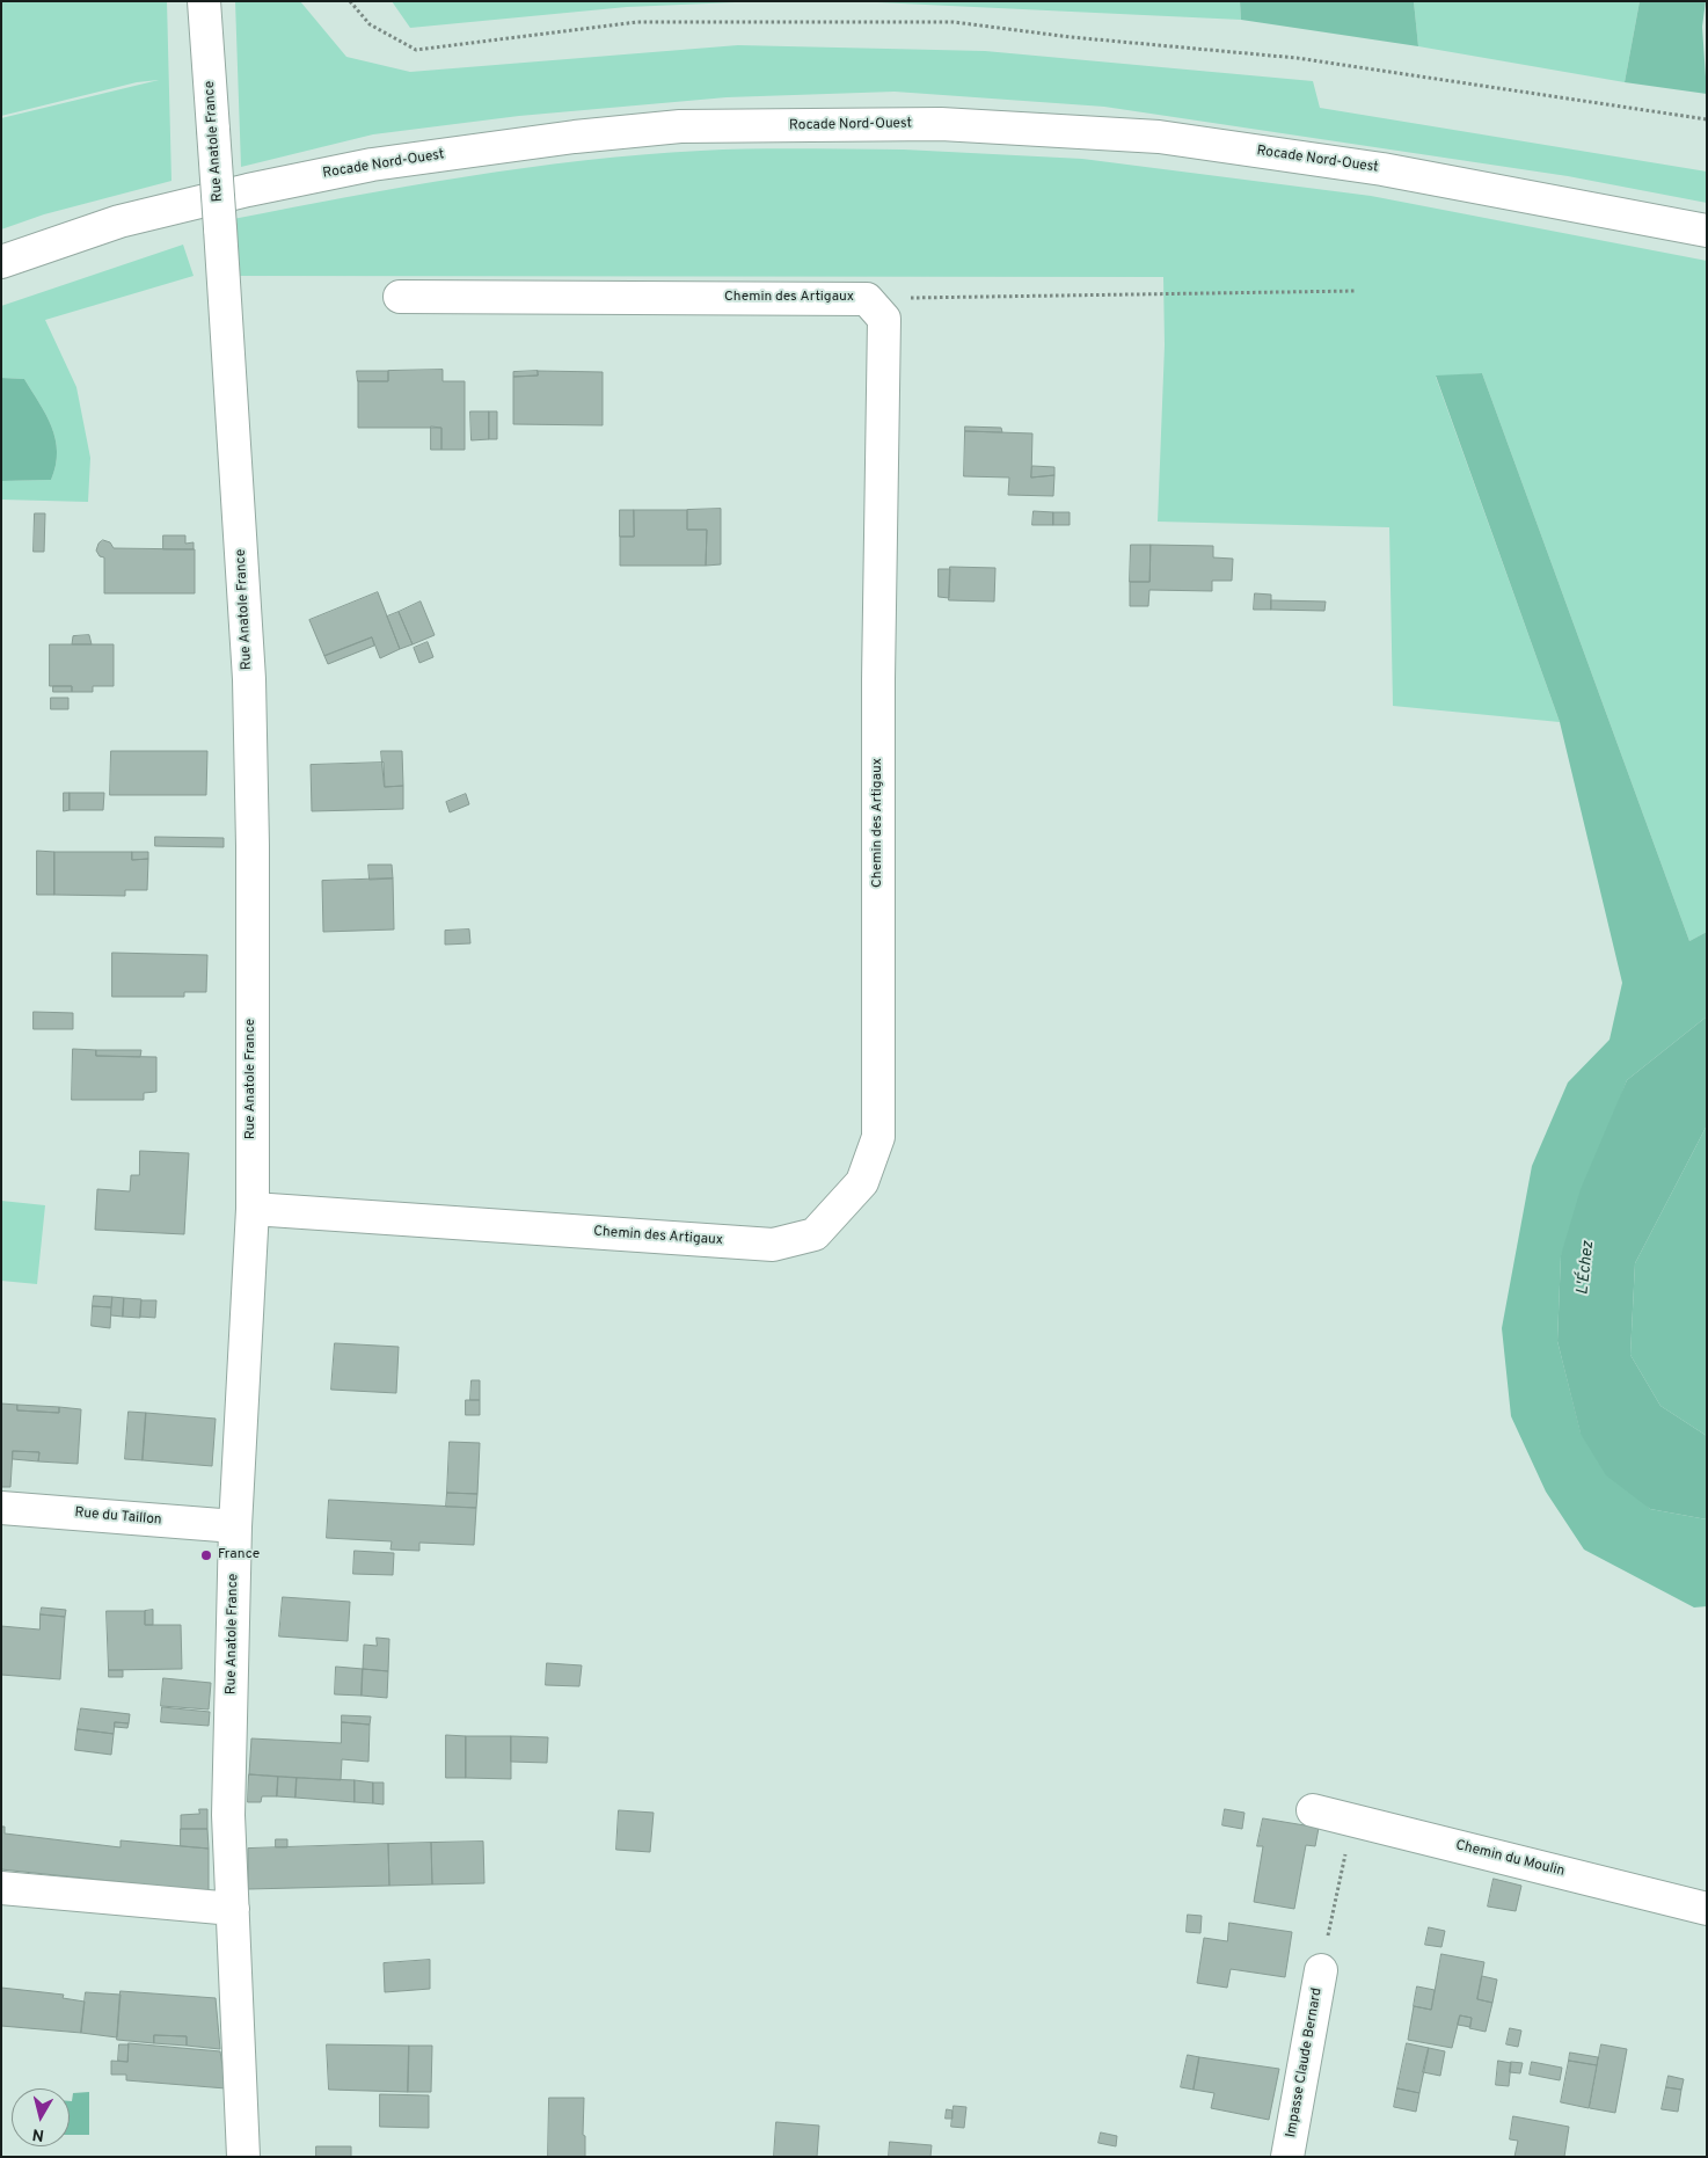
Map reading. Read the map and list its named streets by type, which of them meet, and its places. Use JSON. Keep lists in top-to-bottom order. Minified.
{"streets":{"street":["Rocade Nord-Ouest","Rue Anatole France","Chemin des Artigaux","Rue du Taillon","Chemin du Moulin","Impasse Claude Bernard"]},"crossings":[["Rue Anatole France","Chemin des Artigaux"],["Rue Anatole France","Rue du Taillon"]],"water":["L'Échez"],"places":["France"],"north":"bottom"}
